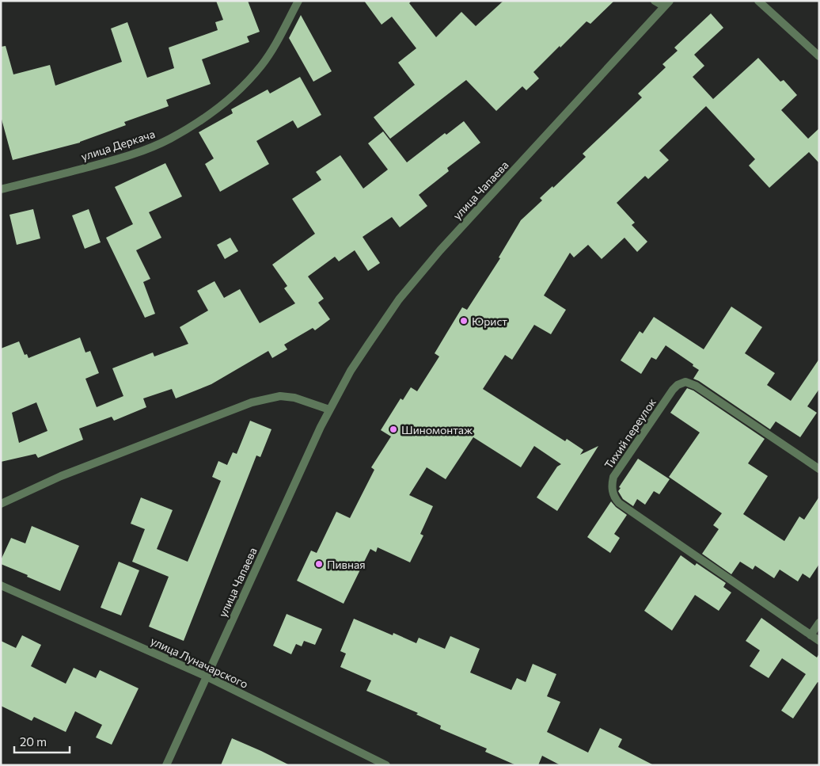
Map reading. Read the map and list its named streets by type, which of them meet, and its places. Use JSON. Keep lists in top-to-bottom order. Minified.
{"streets":{"street":["улица Деркача","улица Чапаева","Тихий переулок","улица Луначарского"]},"crossings":[["улица Чапаева","улица Луначарского"]],"places":["Юрист","Шиномонтаж","Пивная"],"scale_bar":"20 m"}
